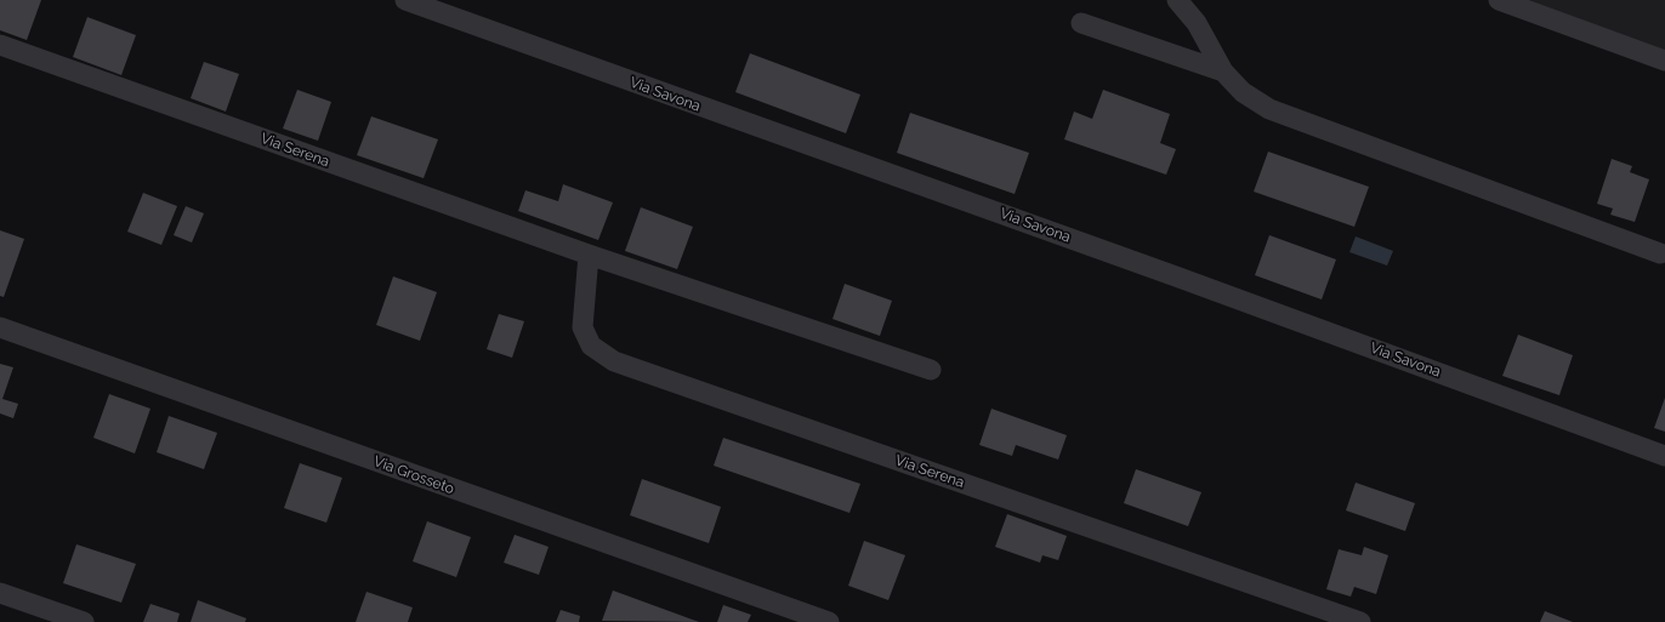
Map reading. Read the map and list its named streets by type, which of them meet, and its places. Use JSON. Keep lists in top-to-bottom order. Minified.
{"streets":{"street":["Via Savona","Via Serena","Via Grosseto"]}}
